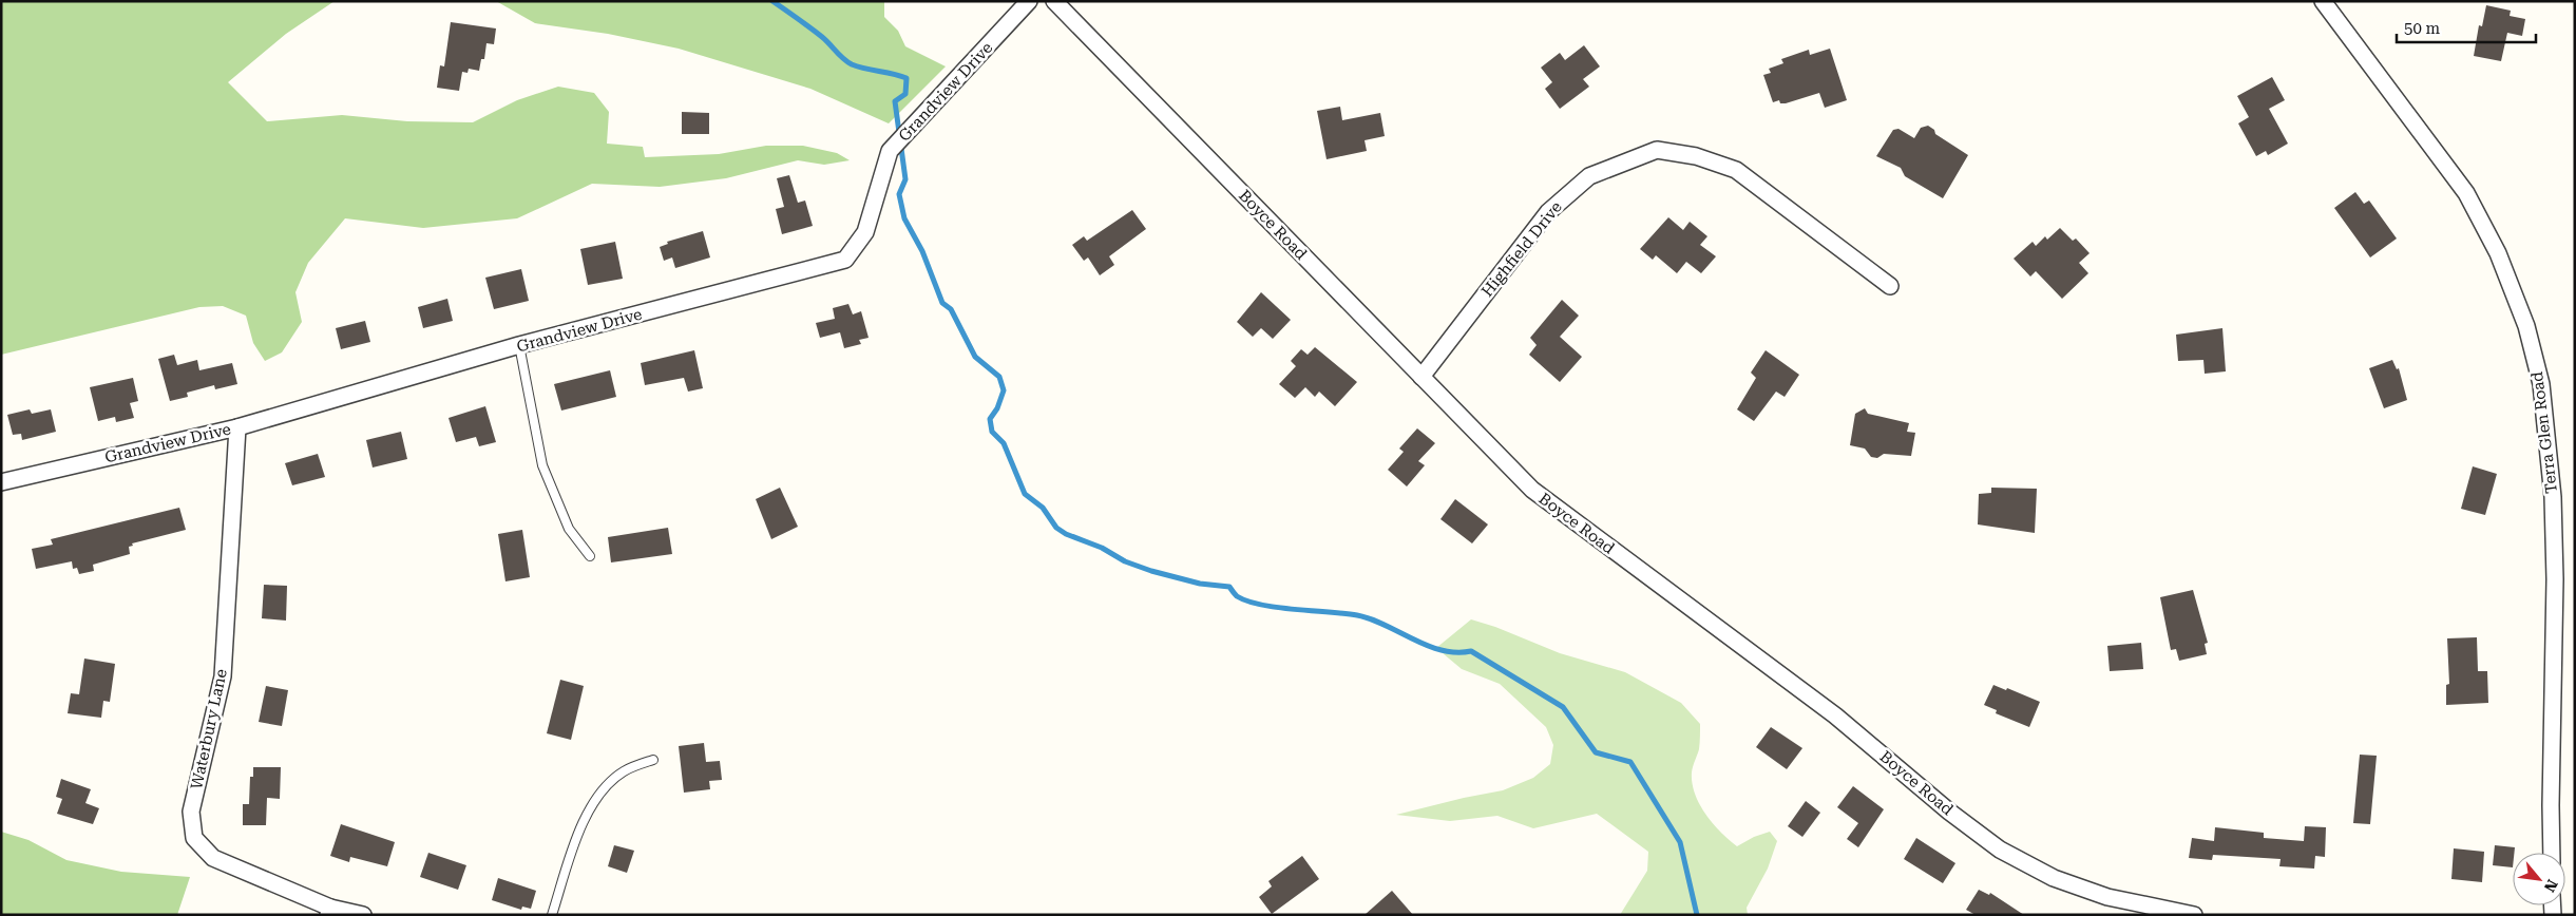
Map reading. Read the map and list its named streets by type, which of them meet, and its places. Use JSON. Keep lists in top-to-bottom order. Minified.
{"streets":{"street":["Grandview Drive","Boyce Road","Highfield Drive","Terra Glen Road","Waterbury Lane"]},"crossings":[["Grandview Drive","Waterbury Lane"],["Boyce Road","Highfield Drive"]],"scale_bar":"50 m","north":"bottom right"}
